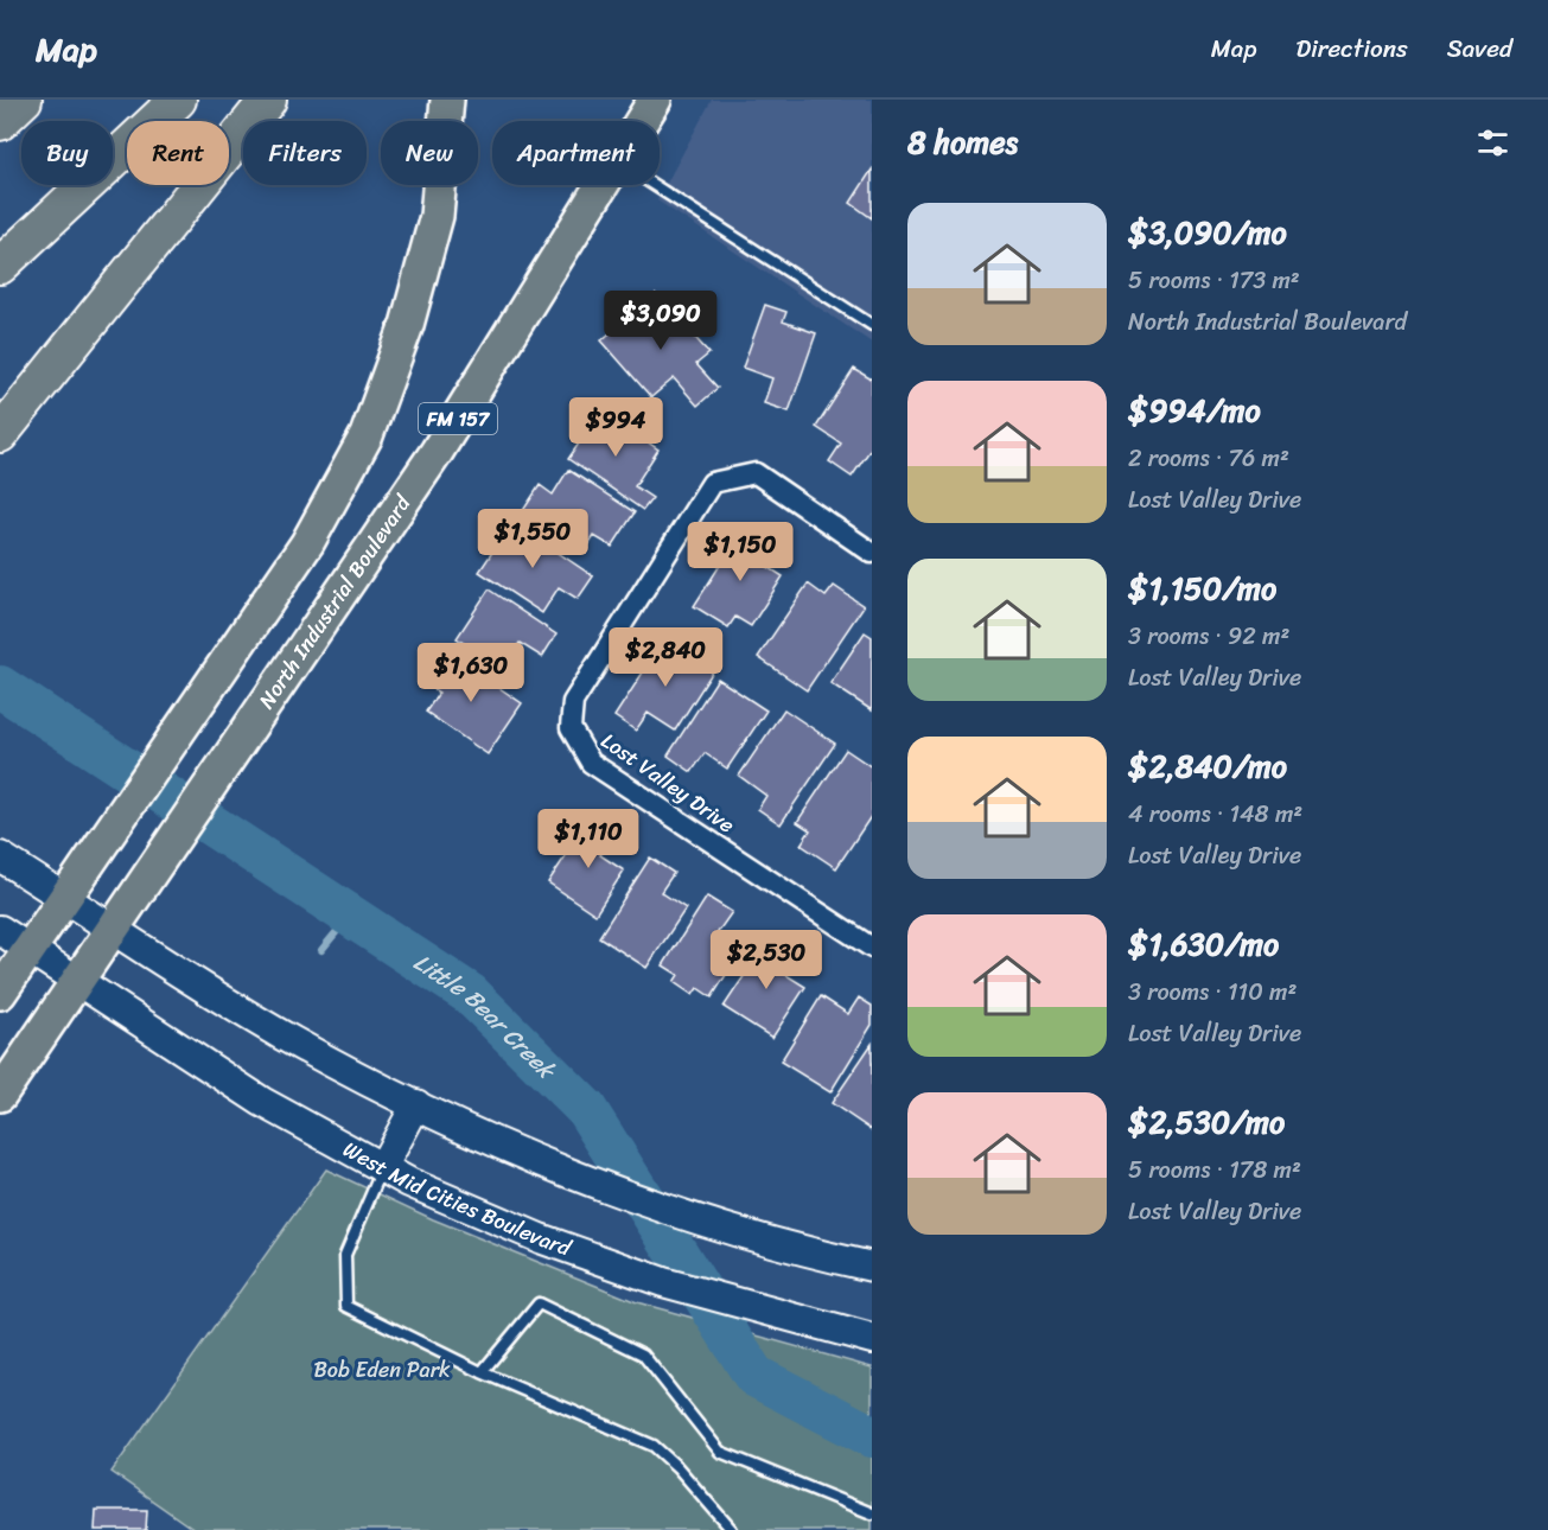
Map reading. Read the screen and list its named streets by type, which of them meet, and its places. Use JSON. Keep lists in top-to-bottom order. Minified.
{"streets":{"main road":["FM 157","North Industrial Boulevard","West Mid Cities Boulevard"],"street":["Lost Valley Drive"]},"crossings":[["North Industrial Boulevard","West Mid Cities Boulevard"]],"water":["Little Bear Creek"],"parks":["Bob Eden Park"],"page":{"header":"Map","nav":["Map","Directions","Saved"],"heading":"8 homes","chip":["Buy","Rent","Filters","New","Apartment"],"list":[{"name":"$3,090/mo","note":"5 rooms · 173 m² · North Industrial Boulevard"},{"name":"$994/mo","note":"2 rooms · 76 m² · Lost Valley Drive"},{"name":"$1,150/mo","note":"3 rooms · 92 m² · Lost Valley Drive"},{"name":"$2,840/mo","note":"4 rooms · 148 m² · Lost Valley Drive"},{"name":"$1,630/mo","note":"3 rooms · 110 m² · Lost Valley Drive"},{"name":"$2,530/mo","note":"5 rooms · 178 m² · Lost Valley Drive"}],"price":["$3,090","$994","$1,550","$1,150","$2,840","$1,630","$1,110","$2,530"]}}
